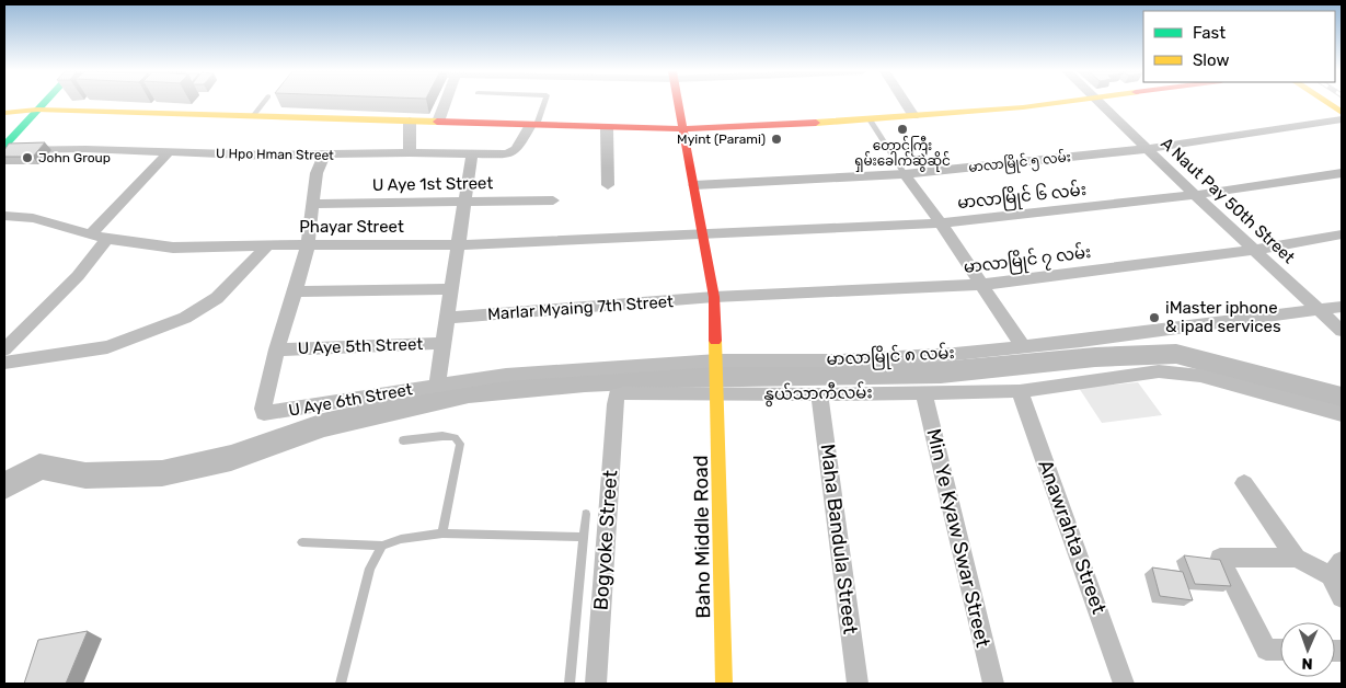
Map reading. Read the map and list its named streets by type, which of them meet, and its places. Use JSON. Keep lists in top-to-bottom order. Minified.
{"streets":{"main road":["Baho Middle Road"],"street":["U Hpo Hman Street","မာလာမြိုင် ၅ လမ်း","U Aye 1st Street","မာလာမြိုင် ၆ လမ်း","A Naut Pay 50th Street","Phayar Street","မာလာမြိုင် ၇ လမ်း","Marlar Myaing 7th Street","U Aye 5th Street","မာလာမြိုင် ၈ လမ်း","နွယ်သာကီလမ်း","U Aye 6th Street","Anawrahta Street","Min Ye Kyaw Swar Street","Maha Bandula Street","Bogyoke Street"]},"crossings":[["မာလာမြိုင် ၅ လမ်း","A Naut Pay 50th Street"],["မာလာမြိုင် ၅ လမ်း","Baho Middle Road"],["မာလာမြိုင် ၆ လမ်း","A Naut Pay 50th Street"],["မာလာမြိုင် ၆ လမ်း","Phayar Street"],["မာလာမြိုင် ၆ လမ်း","Baho Middle Road"],["A Naut Pay 50th Street","မာလာမြိုင် ၇ လမ်း"],["A Naut Pay 50th Street","မာလာမြိုင် ၈ လမ်း"],["Phayar Street","Baho Middle Road"],["မာလာမြိုင် ၇ လမ်း","Marlar Myaing 7th Street"],["မာလာမြိုင် ၇ လမ်း","Baho Middle Road"],["Marlar Myaing 7th Street","Baho Middle Road"],["U Aye 5th Street","U Aye 6th Street"],["မာလာမြိုင် ၈ လမ်း","U Aye 6th Street"],["မာလာမြိုင် ၈ လမ်း","Baho Middle Road"],["နွယ်သာကီလမ်း","Baho Middle Road"],["နွယ်သာကီလမ်း","Anawrahta Street"],["နွယ်သာကီလမ်း","Min Ye Kyaw Swar Street"],["နွယ်သာကီလမ်း","Maha Bandula Street"],["နွယ်သာကီလမ်း","Bogyoke Street"]],"places":["တောင်ကြီး ရှမ်းခေါက်ဆွဲဆိုင်","Myint (Parami)","John Group","iMaster iphone & ipad services"],"legend":["Fast","Slow"],"north":"bottom"}
